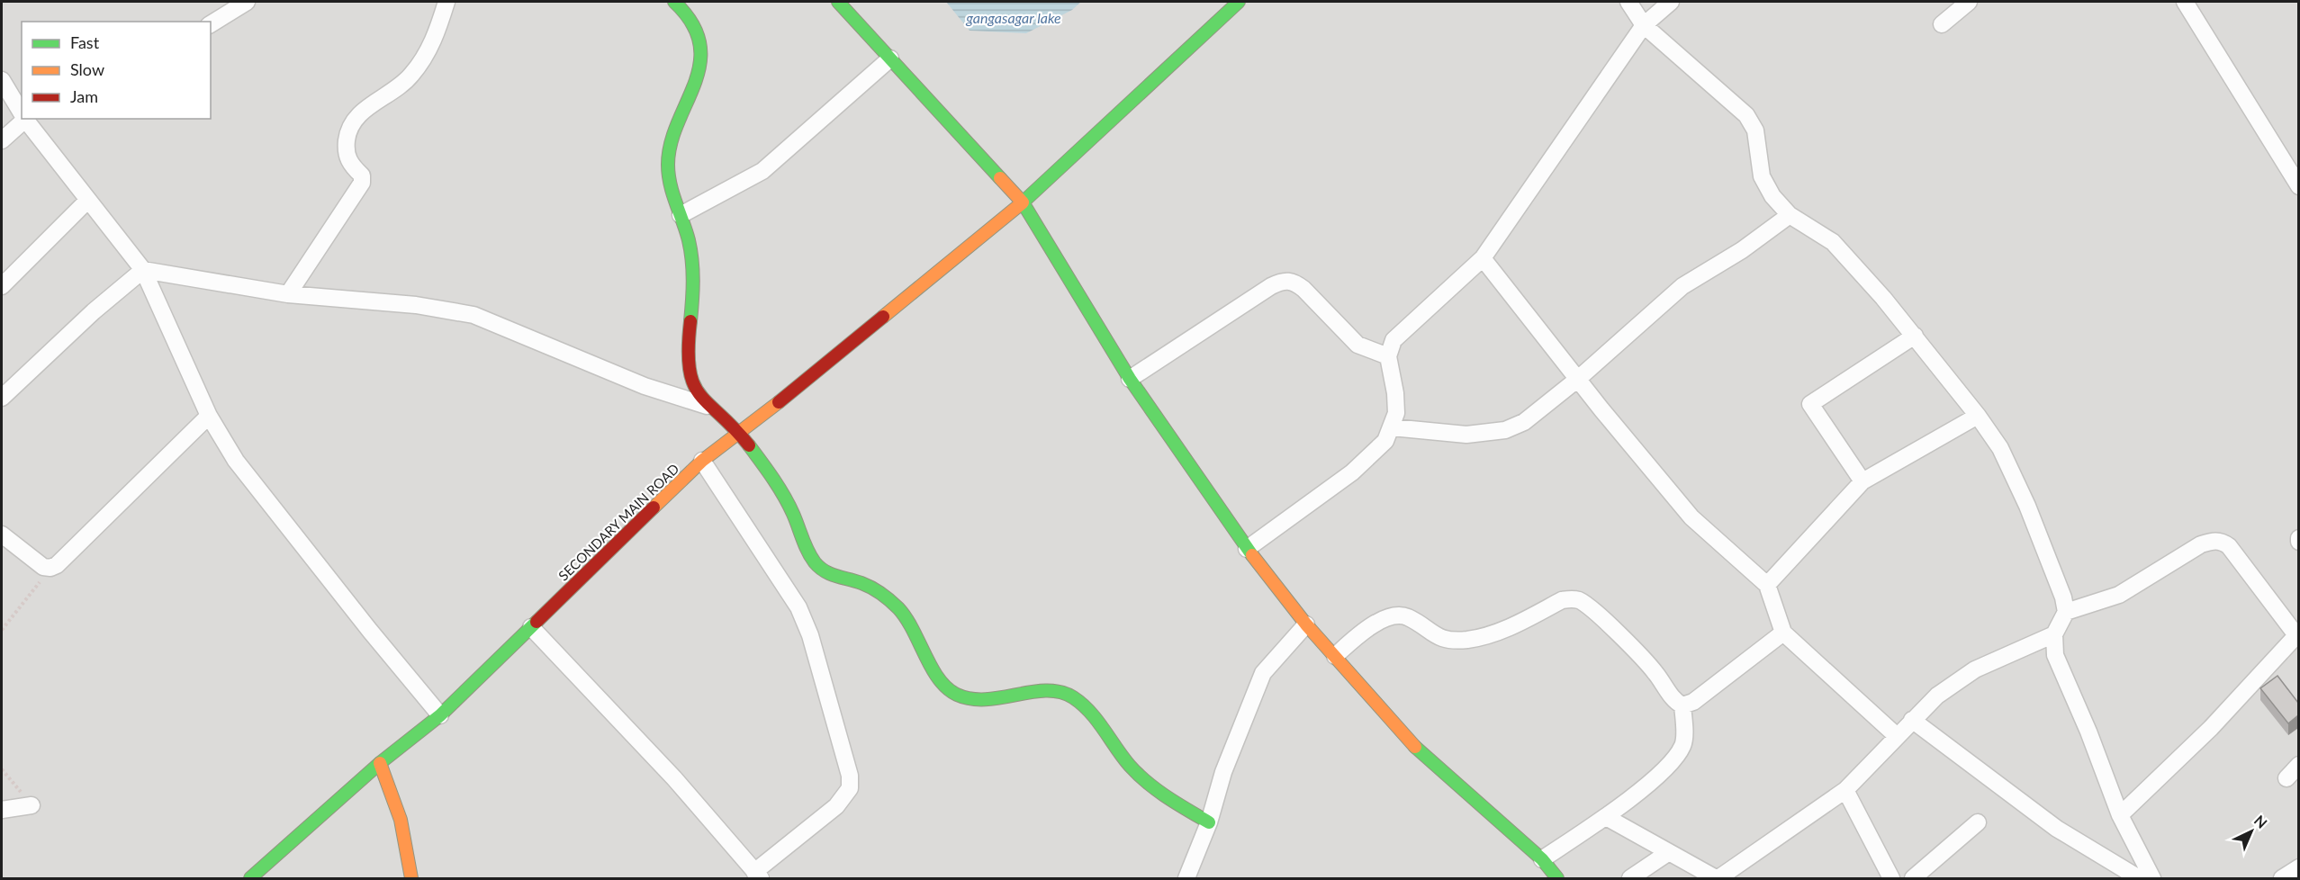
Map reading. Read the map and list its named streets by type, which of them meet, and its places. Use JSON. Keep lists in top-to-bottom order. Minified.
{"streets":{"main road":["SECONDARY MAIN ROAD"]},"water":["gangasagar lake"],"legend":["Fast","Slow","Jam"],"north":"top right"}
